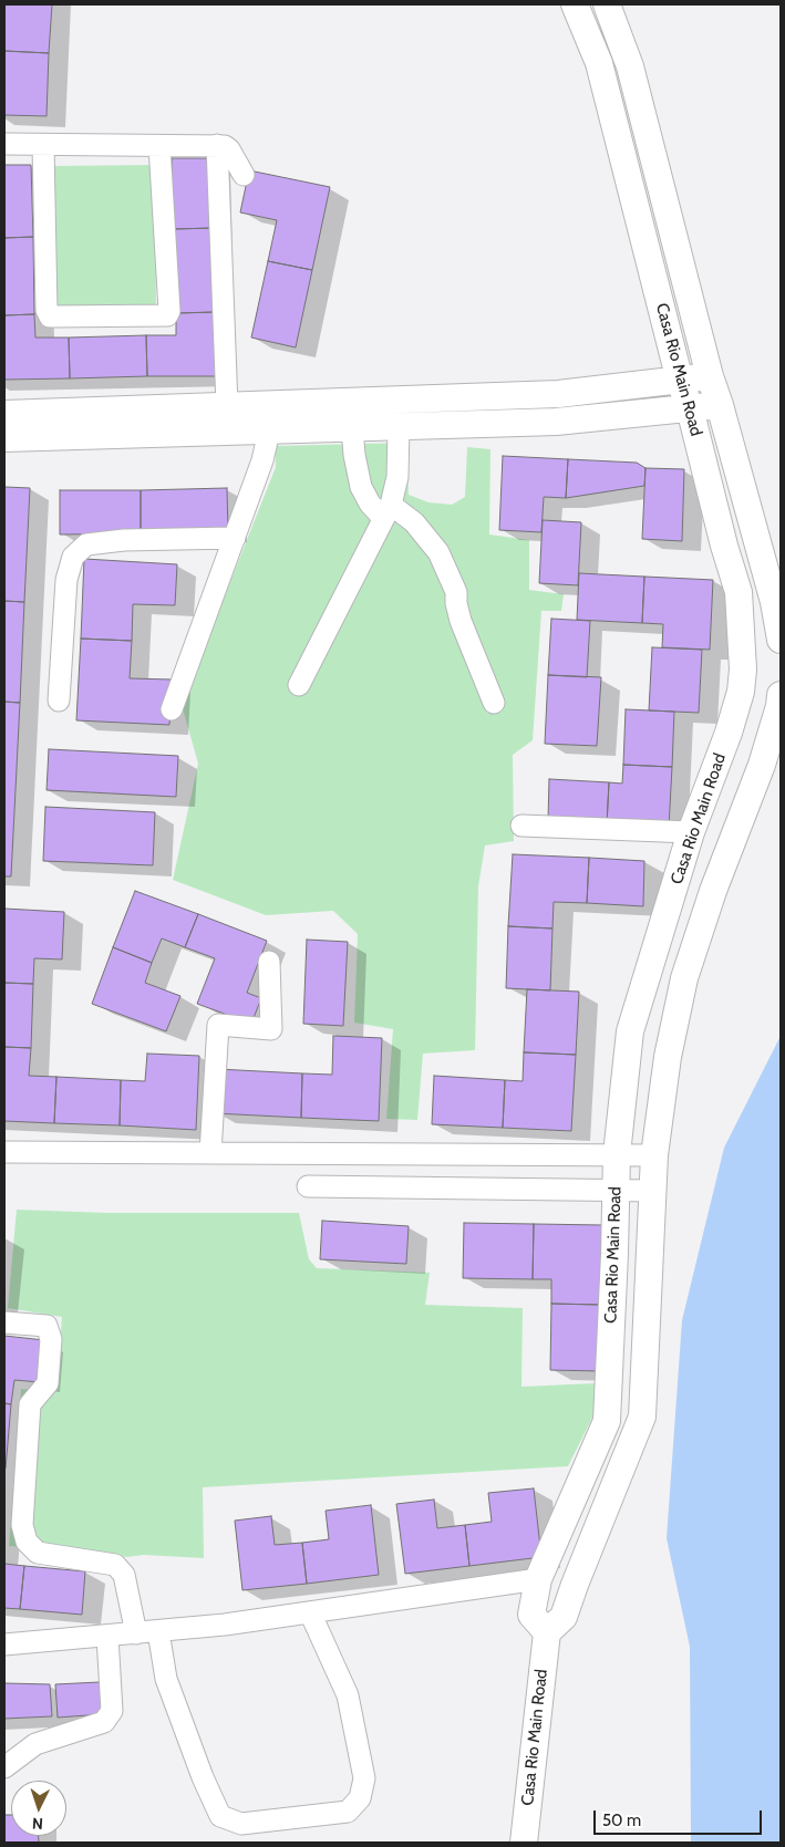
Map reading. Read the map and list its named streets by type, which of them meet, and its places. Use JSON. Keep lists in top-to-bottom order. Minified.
{"streets":{"street":["Casa Rio Main Road"]},"scale_bar":"50 m","north":"bottom"}
